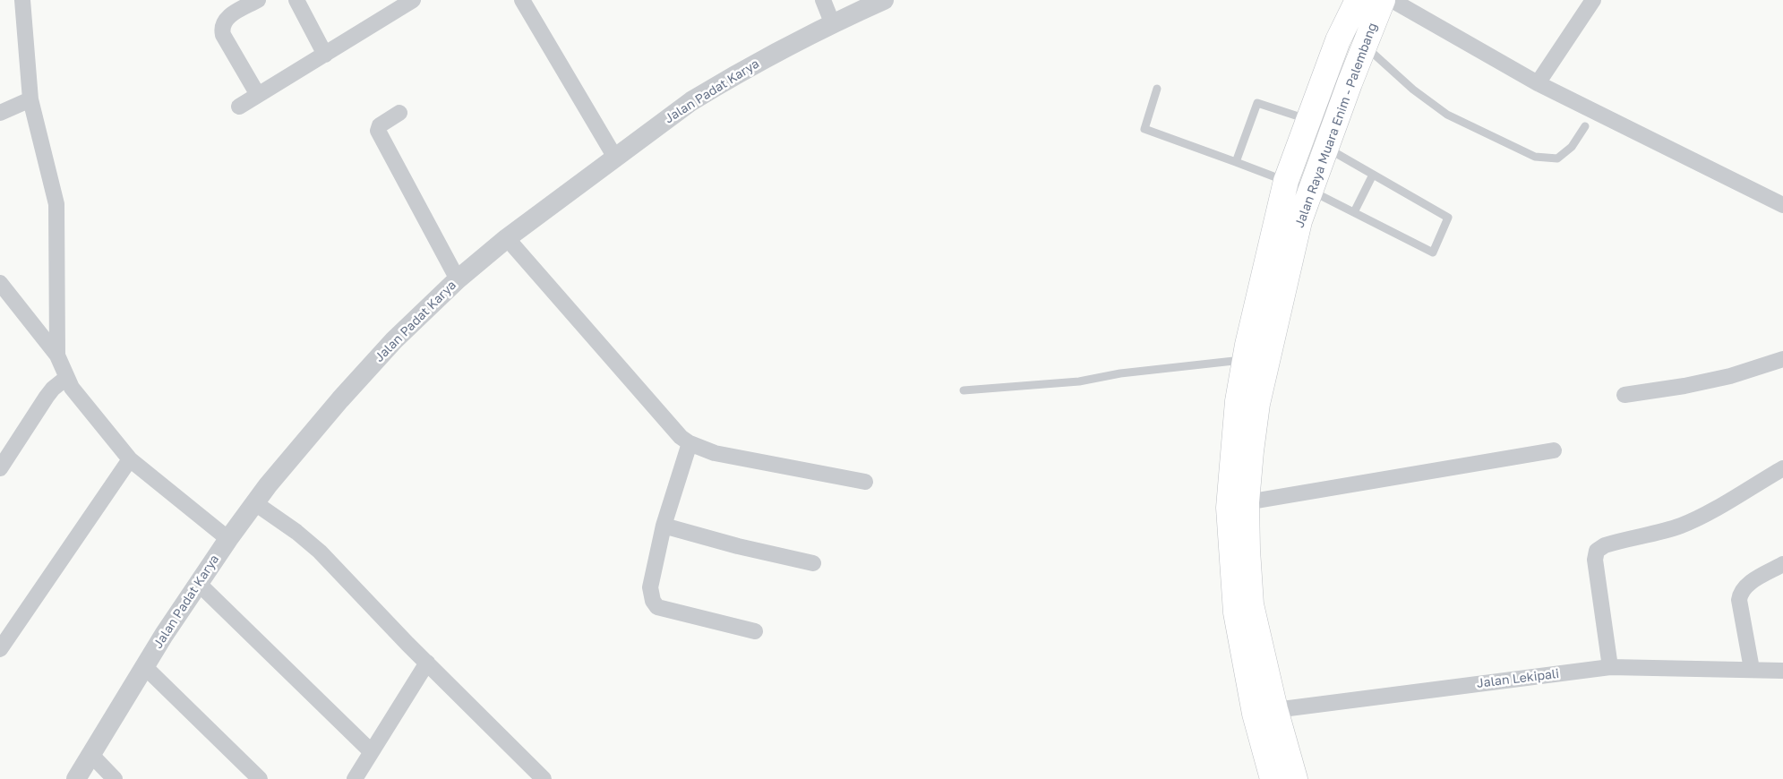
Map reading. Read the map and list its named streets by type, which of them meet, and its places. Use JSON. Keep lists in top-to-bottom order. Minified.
{"streets":{"main road":["Jalan Raya Muara Enim - Palembang"],"street":["Jalan Padat Karya","Jalan Lekipali"]},"crossings":[["Jalan Raya Muara Enim - Palembang","Jalan Lekipali"]]}
